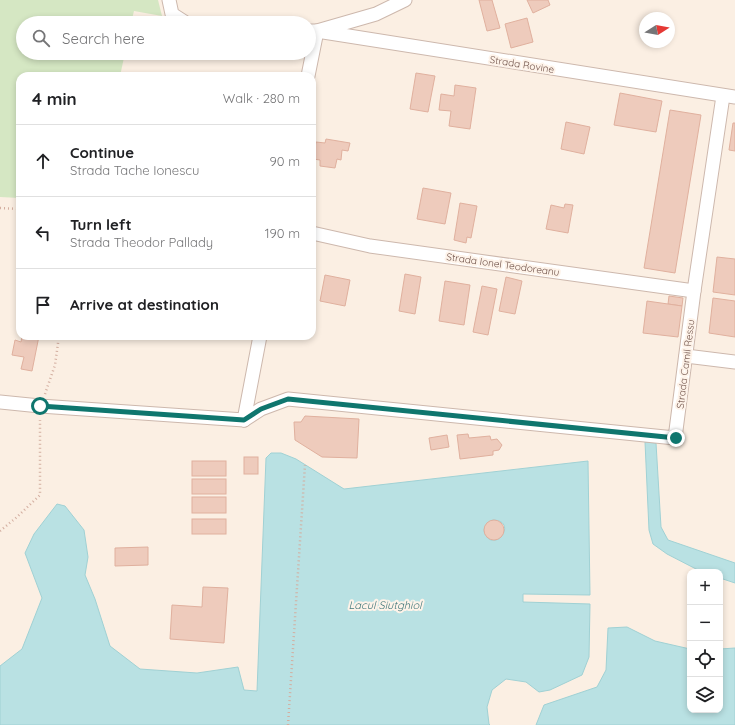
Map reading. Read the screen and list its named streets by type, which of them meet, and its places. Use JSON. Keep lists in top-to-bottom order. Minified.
{"streets":{"street":["Strada Rovine","Strada Ionel Teodoreanu","Strada Camil Ressu"]},"crossings":[["Strada Rovine","Strada Camil Ressu"],["Strada Ionel Teodoreanu","Strada Camil Ressu"]],"water":["Lacul Siutghiol"],"north":"right","page":{"search":"Search here","heading":["4 min","Walk · 280 m"],"list":[["Continue","Strada Tache Ionescu","90 m"],["Turn left","Strada Theodor Pallady","190 m"],"Arrive at destination"],"map_buttons":["+","−"]}}
